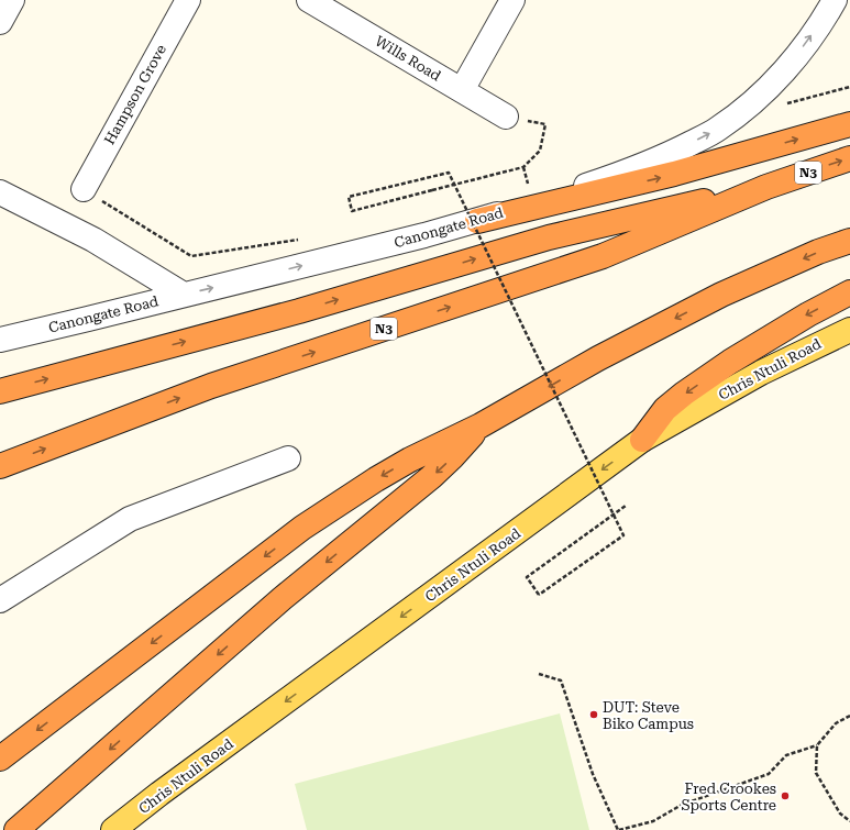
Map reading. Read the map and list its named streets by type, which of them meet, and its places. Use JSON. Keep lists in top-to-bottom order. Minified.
{"streets":{"highway":["N3"],"main road":["Chris Ntuli Road"],"street":["Wills Road","Hampson Grove","Canongate Road"]},"one_way":["Canongate Road","Chris Ntuli Road"],"places":["DUT: Steve Biko Campus","Fred Crookes Sports Centre"]}
